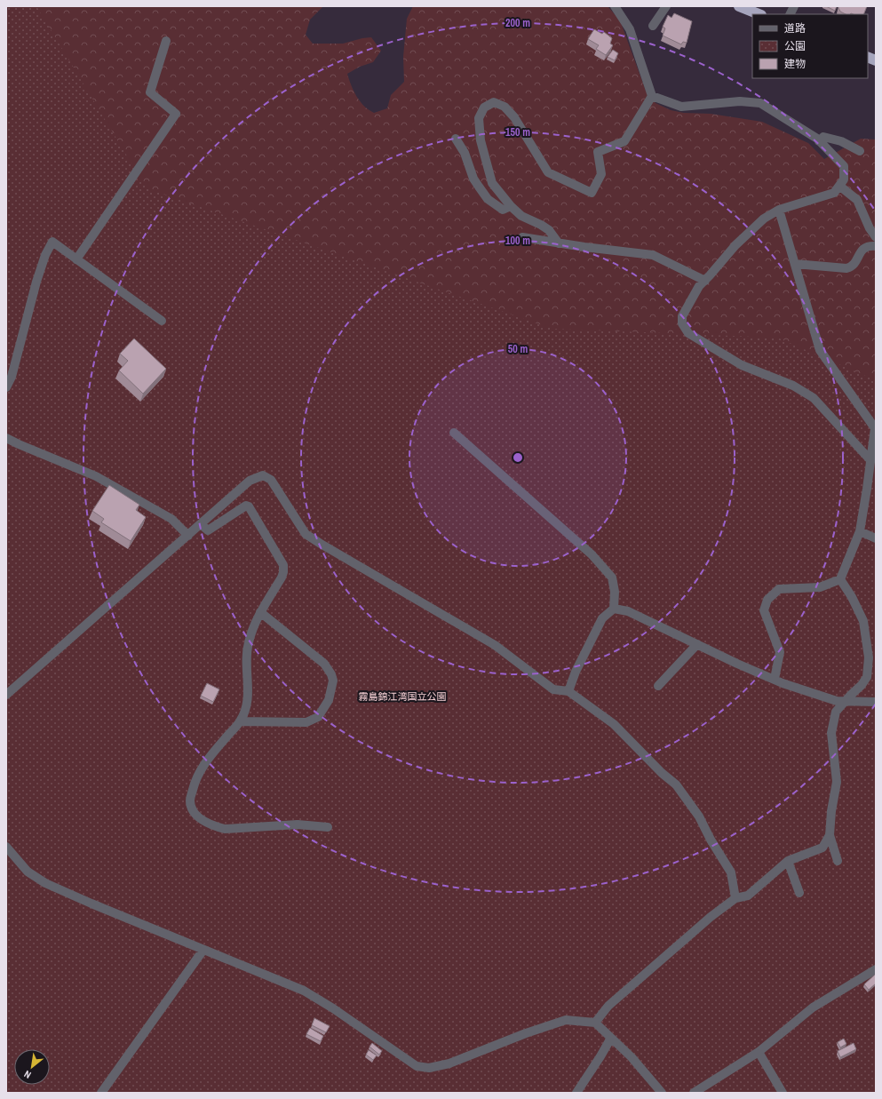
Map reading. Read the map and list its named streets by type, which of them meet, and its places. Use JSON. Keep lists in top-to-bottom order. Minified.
{"parks":["霧島錦江湾国立公園"],"legend":["道路","公園","建物"],"north":"bottom left","rings":["200 m","150 m","100 m","50 m"]}
